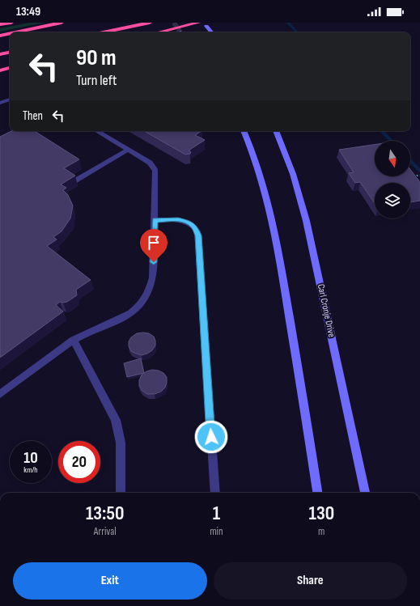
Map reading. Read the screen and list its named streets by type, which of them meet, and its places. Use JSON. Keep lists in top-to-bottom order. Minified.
{"streets":{"main road":["Carl Cronje Drive"]},"north":"bottom","page":{"status":"13:49","turn":["90 m","Turn left"],"then":"Then","speed":"10 km/h","limit":"20","eta":["13:50","Arrival","1","min","130","m"],"buttons":["Exit","Share"]}}
